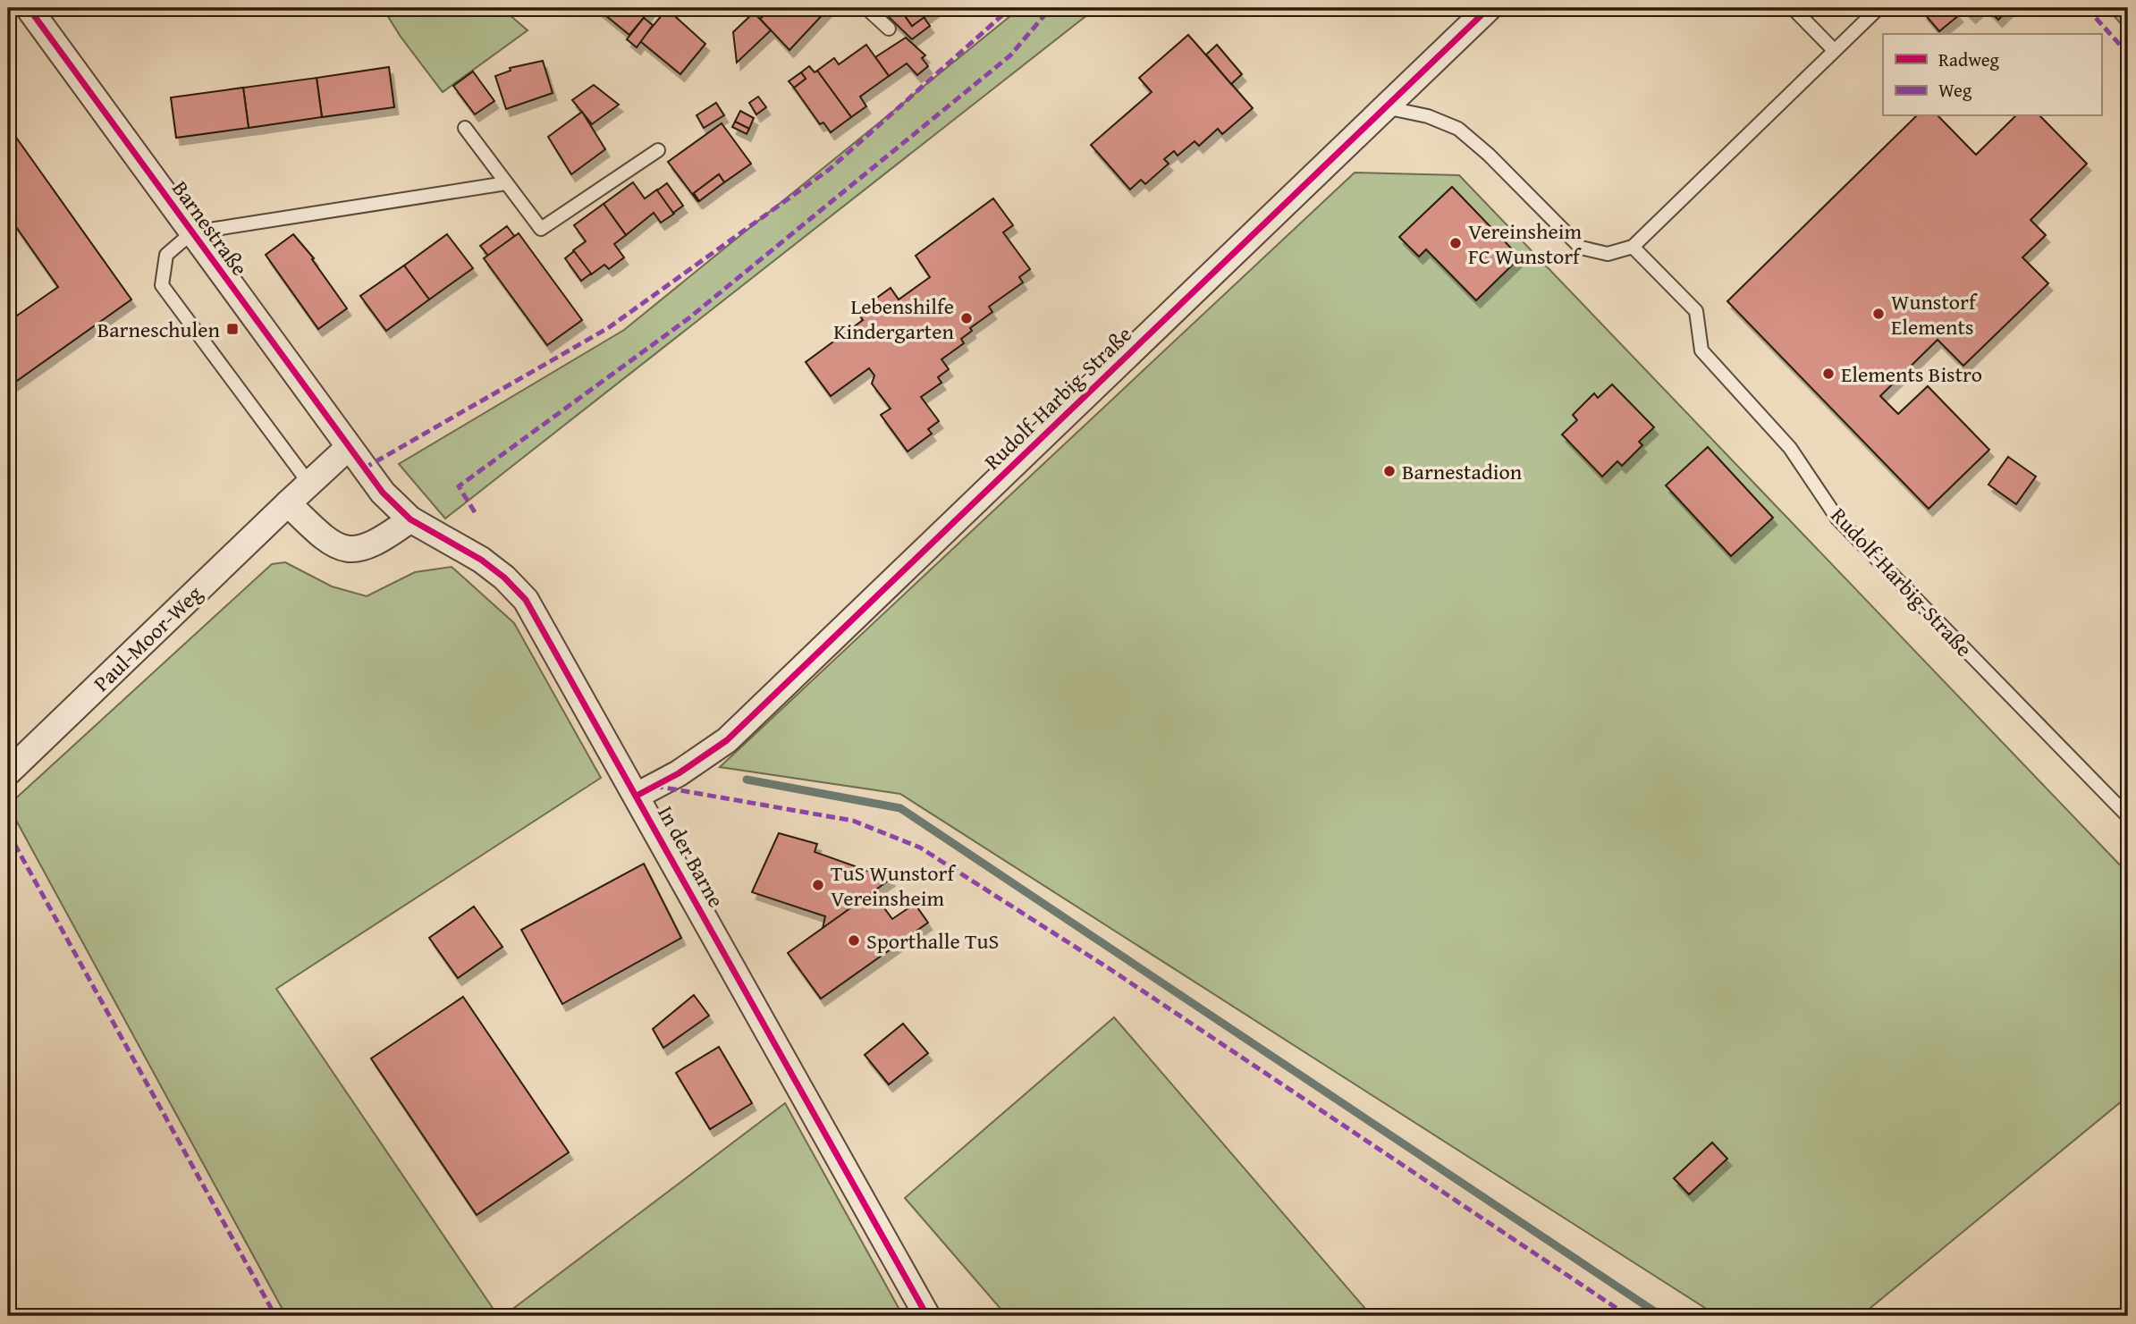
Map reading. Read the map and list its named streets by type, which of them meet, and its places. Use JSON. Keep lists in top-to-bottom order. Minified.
{"streets":{"street":["Barnestraße","Rudolf-Harbig-Straße","Paul-Moor-Weg","In der Barne"]},"crossings":[["Barnestraße","In der Barne"],["Rudolf-Harbig-Straße","In der Barne"]],"places":{"other":["Vereinsheim FC Wunstorf","Wunstorf Elements","Lebenshilfe Kindergarten","Elements Bistro","Barnestadion","TuS Wunstorf Vereinsheim","Sporthalle TuS"],"transit":["Barneschulen"]},"legend":["Radweg","Weg"]}
